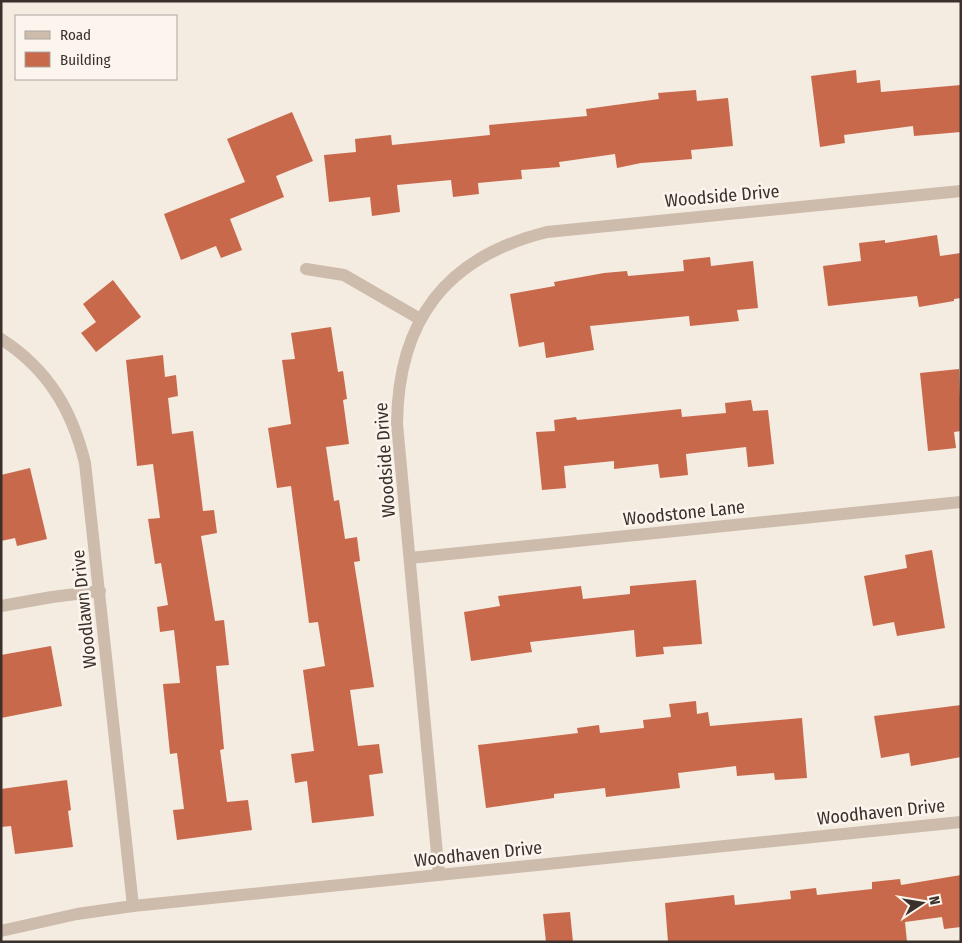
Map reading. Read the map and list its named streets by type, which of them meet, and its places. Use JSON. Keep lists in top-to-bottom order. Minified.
{"streets":{"street":["Woodside Drive","Woodstone Lane","Woodlawn Drive","Woodhaven Drive"]},"crossings":[["Woodside Drive","Woodstone Lane"],["Woodside Drive","Woodhaven Drive"],["Woodlawn Drive","Woodhaven Drive"]],"legend":["Road","Building"],"north":"right"}
